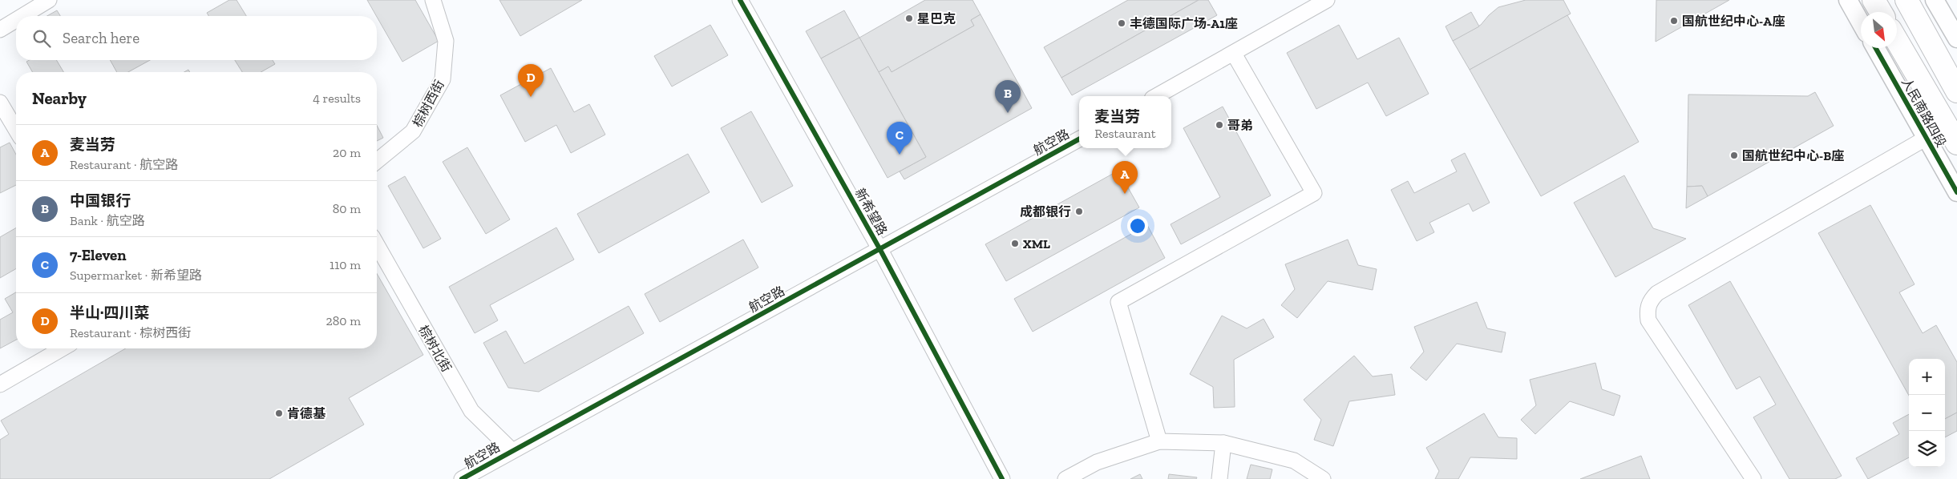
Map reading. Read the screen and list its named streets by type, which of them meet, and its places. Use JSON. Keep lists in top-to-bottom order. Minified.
{"streets":{"main road":["人民南路四段"],"street":["棕树西街","航空路","新希望路","棕树北街"]},"crossings":[["航空路","新希望路"],["航空路","棕树北街"]],"places":["星巴克","国航世纪中心-A座","丰德国际广场-A1座","哥弟","国航世纪中心-B座","成都银行","XML","肯德基"],"north":"bottom right","page":{"search":"Search here","pins":["D","B","C","A"],"heading":["Nearby","4 results"],"popup":["麦当劳","Restaurant"],"list":[{"mark":"A","name":"麦当劳","note":"Restaurant · 航空路","value":"20 m"},{"mark":"B","name":"中国银行","note":"Bank · 航空路","value":"80 m"},{"mark":"C","name":"7-Eleven","note":"Supermarket · 新希望路","value":"110 m"},{"mark":"D","name":"半山·四川菜","note":"Restaurant · 棕树西街","value":"280 m"}],"map_buttons":["+","−"]}}
